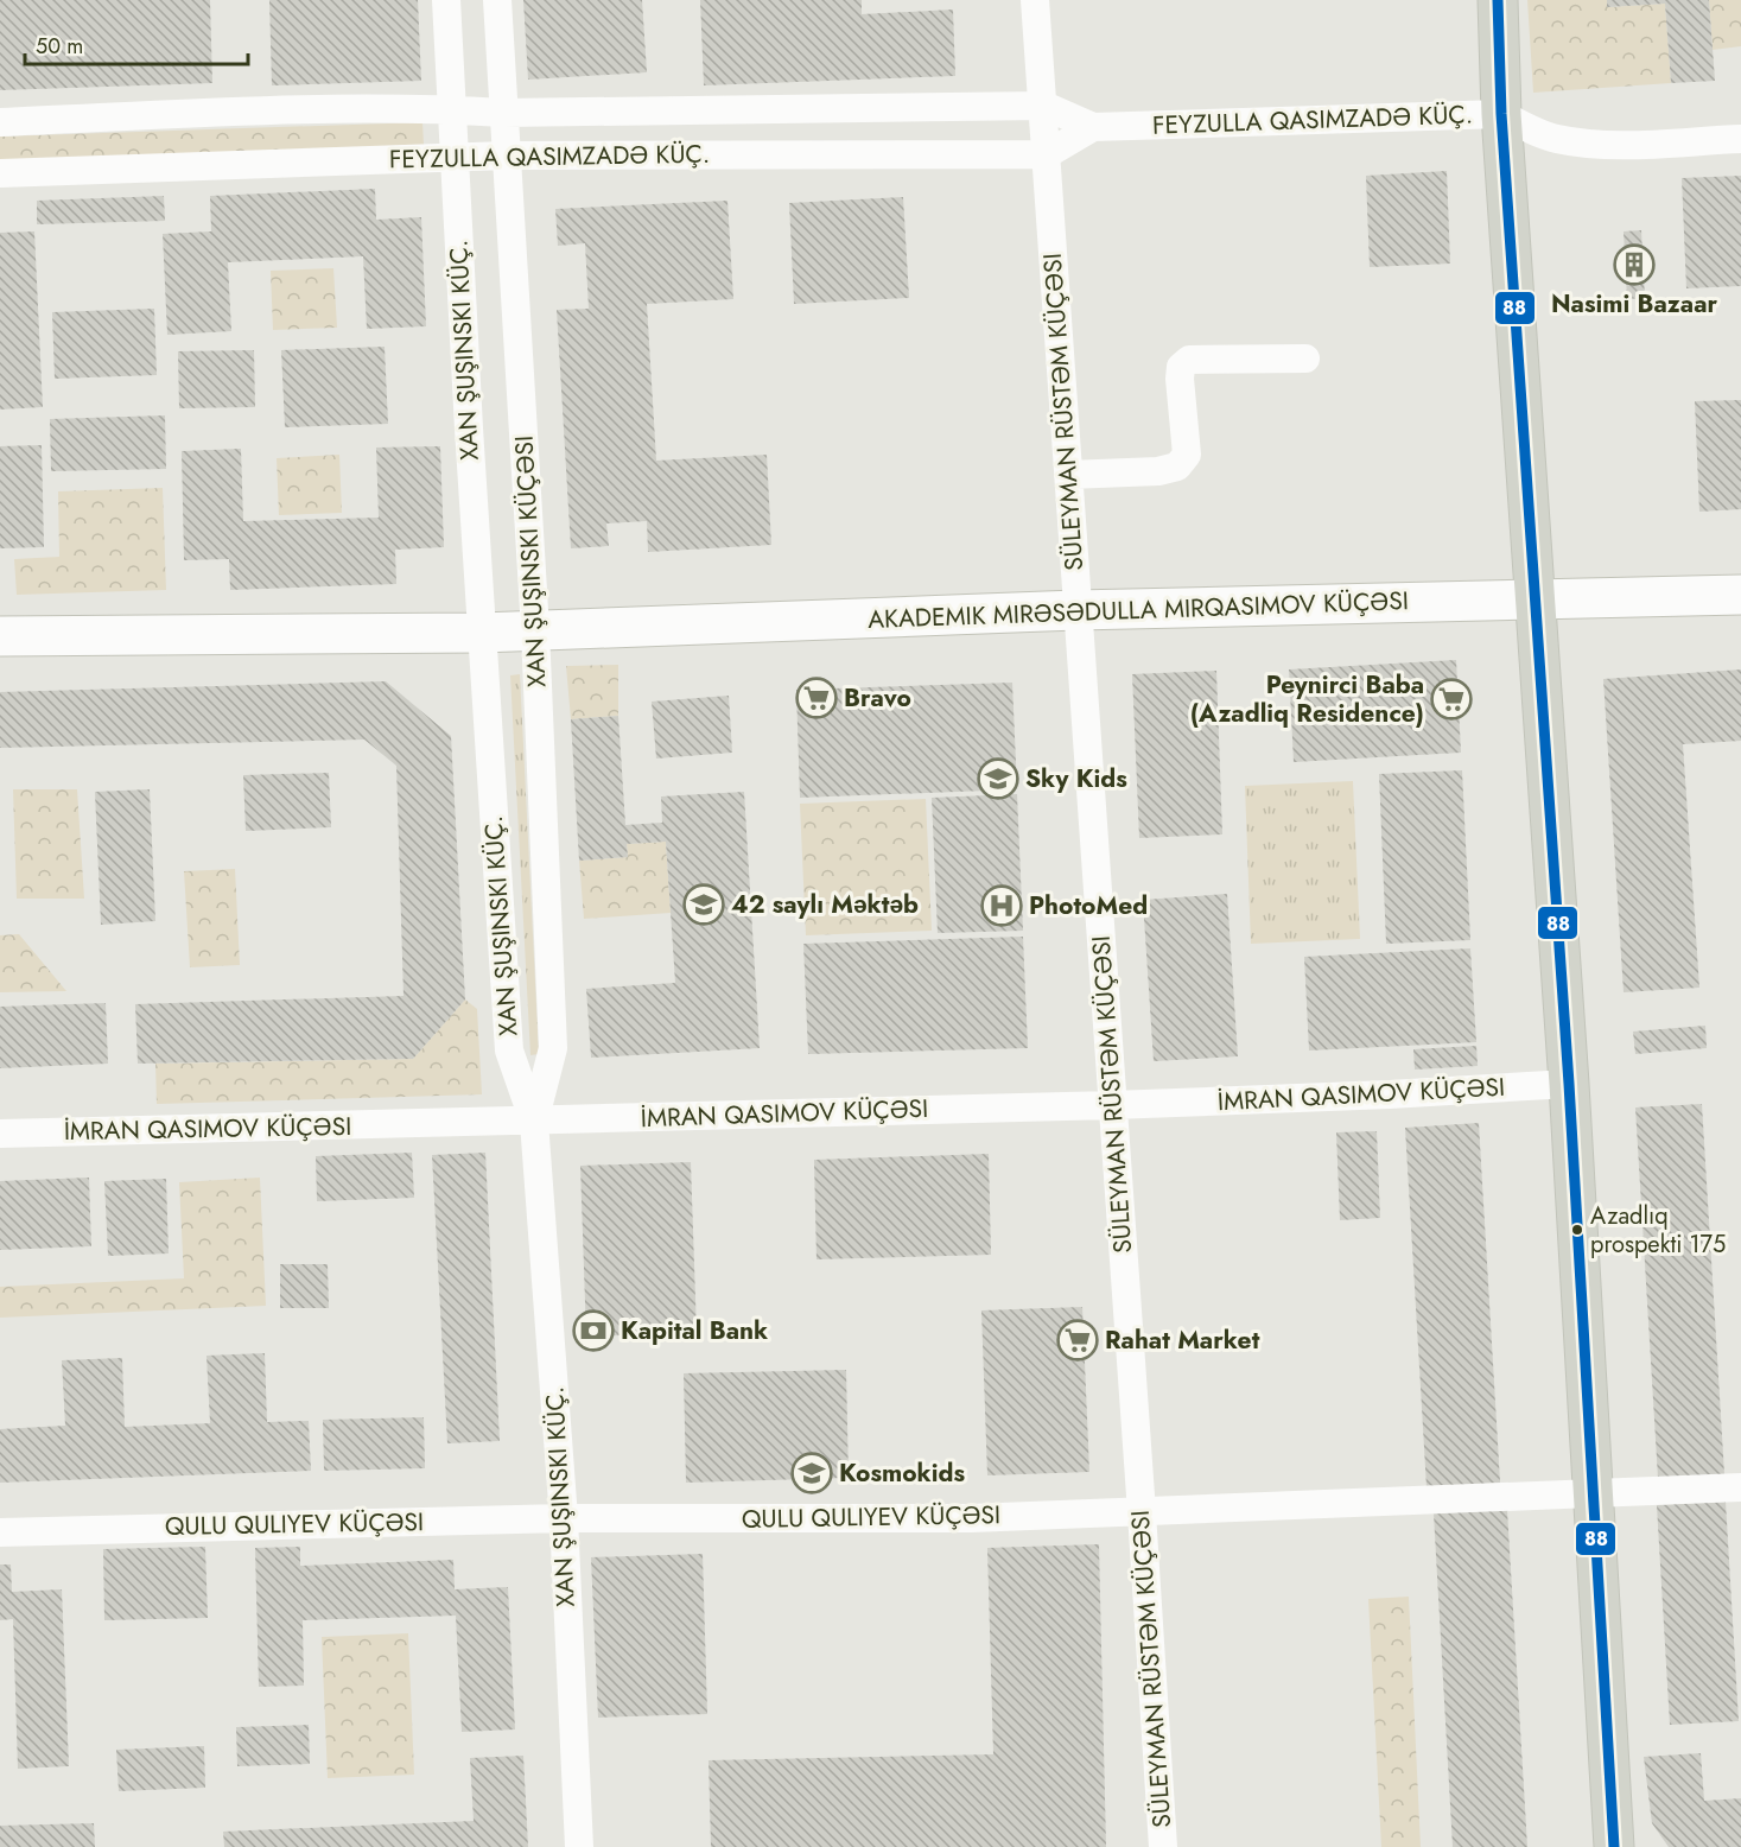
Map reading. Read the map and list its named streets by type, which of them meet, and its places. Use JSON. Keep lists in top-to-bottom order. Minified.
{"streets":{"street":["XAN ŞUŞINSKI KÜÇ.","SÜLEYMAN RÜSTƏM KÜÇƏSI","XAN ŞUŞINSKI KÜÇƏSI","QULU QULIYEV KÜÇƏSI"]},"crossings":[["XAN ŞUŞINSKI KÜÇ.","XAN ŞUŞINSKI KÜÇƏSI"],["XAN ŞUŞINSKI KÜÇ.","QULU QULIYEV KÜÇƏSI"],["SÜLEYMAN RÜSTƏM KÜÇƏSI","QULU QULIYEV KÜÇƏSI"]],"places":{"building":["Nasimi Bazaar"],"supermarket":["Bravo","Peynirci Baba (Azadliq Residence)","Rahat Market"],"school or university":["Sky Kids","42 saylı Məktəb","Kosmokids"],"hospital":["PhotoMed"],"other":["Azadlıq prospekti 175"],"bank":["Kapital Bank"]},"lines":["transit line 88"],"scale_bar":"50 m"}
